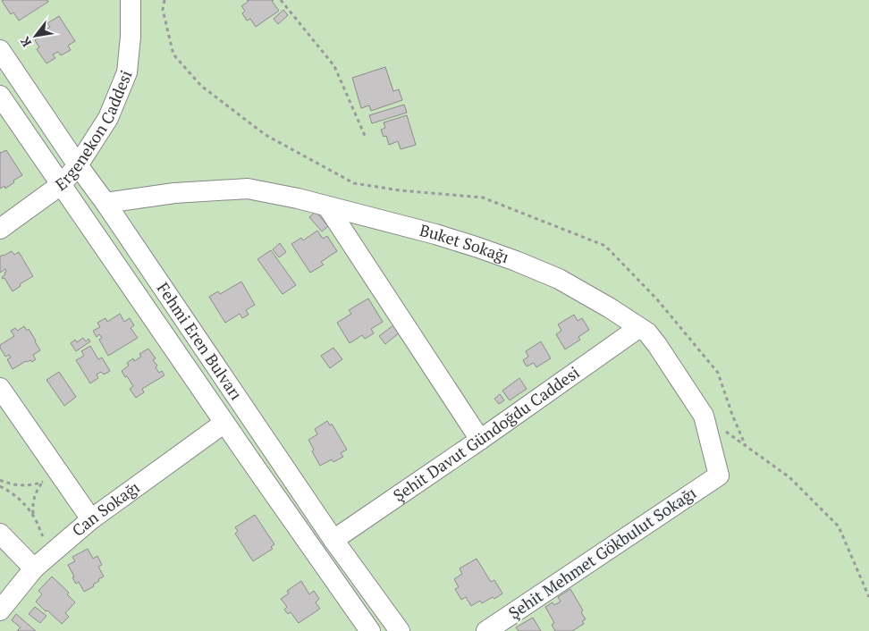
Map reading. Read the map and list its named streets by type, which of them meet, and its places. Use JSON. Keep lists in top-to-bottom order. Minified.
{"streets":{"street":["Ergenekon Caddesi","Buket Sokağı","Fehmi Eren Bulvarı","Şehit Davut Gündoğdu Caddesi","Can Sokağı","Şehit Mehmet Gökbulut Sokağı"]},"crossings":[["Ergenekon Caddesi","Fehmi Eren Bulvarı"],["Buket Sokağı","Fehmi Eren Bulvarı"],["Buket Sokağı","Şehit Davut Gündoğdu Caddesi"],["Buket Sokağı","Şehit Mehmet Gökbulut Sokağı"],["Fehmi Eren Bulvarı","Şehit Davut Gündoğdu Caddesi"],["Fehmi Eren Bulvarı","Can Sokağı"]],"north":"bottom left"}
